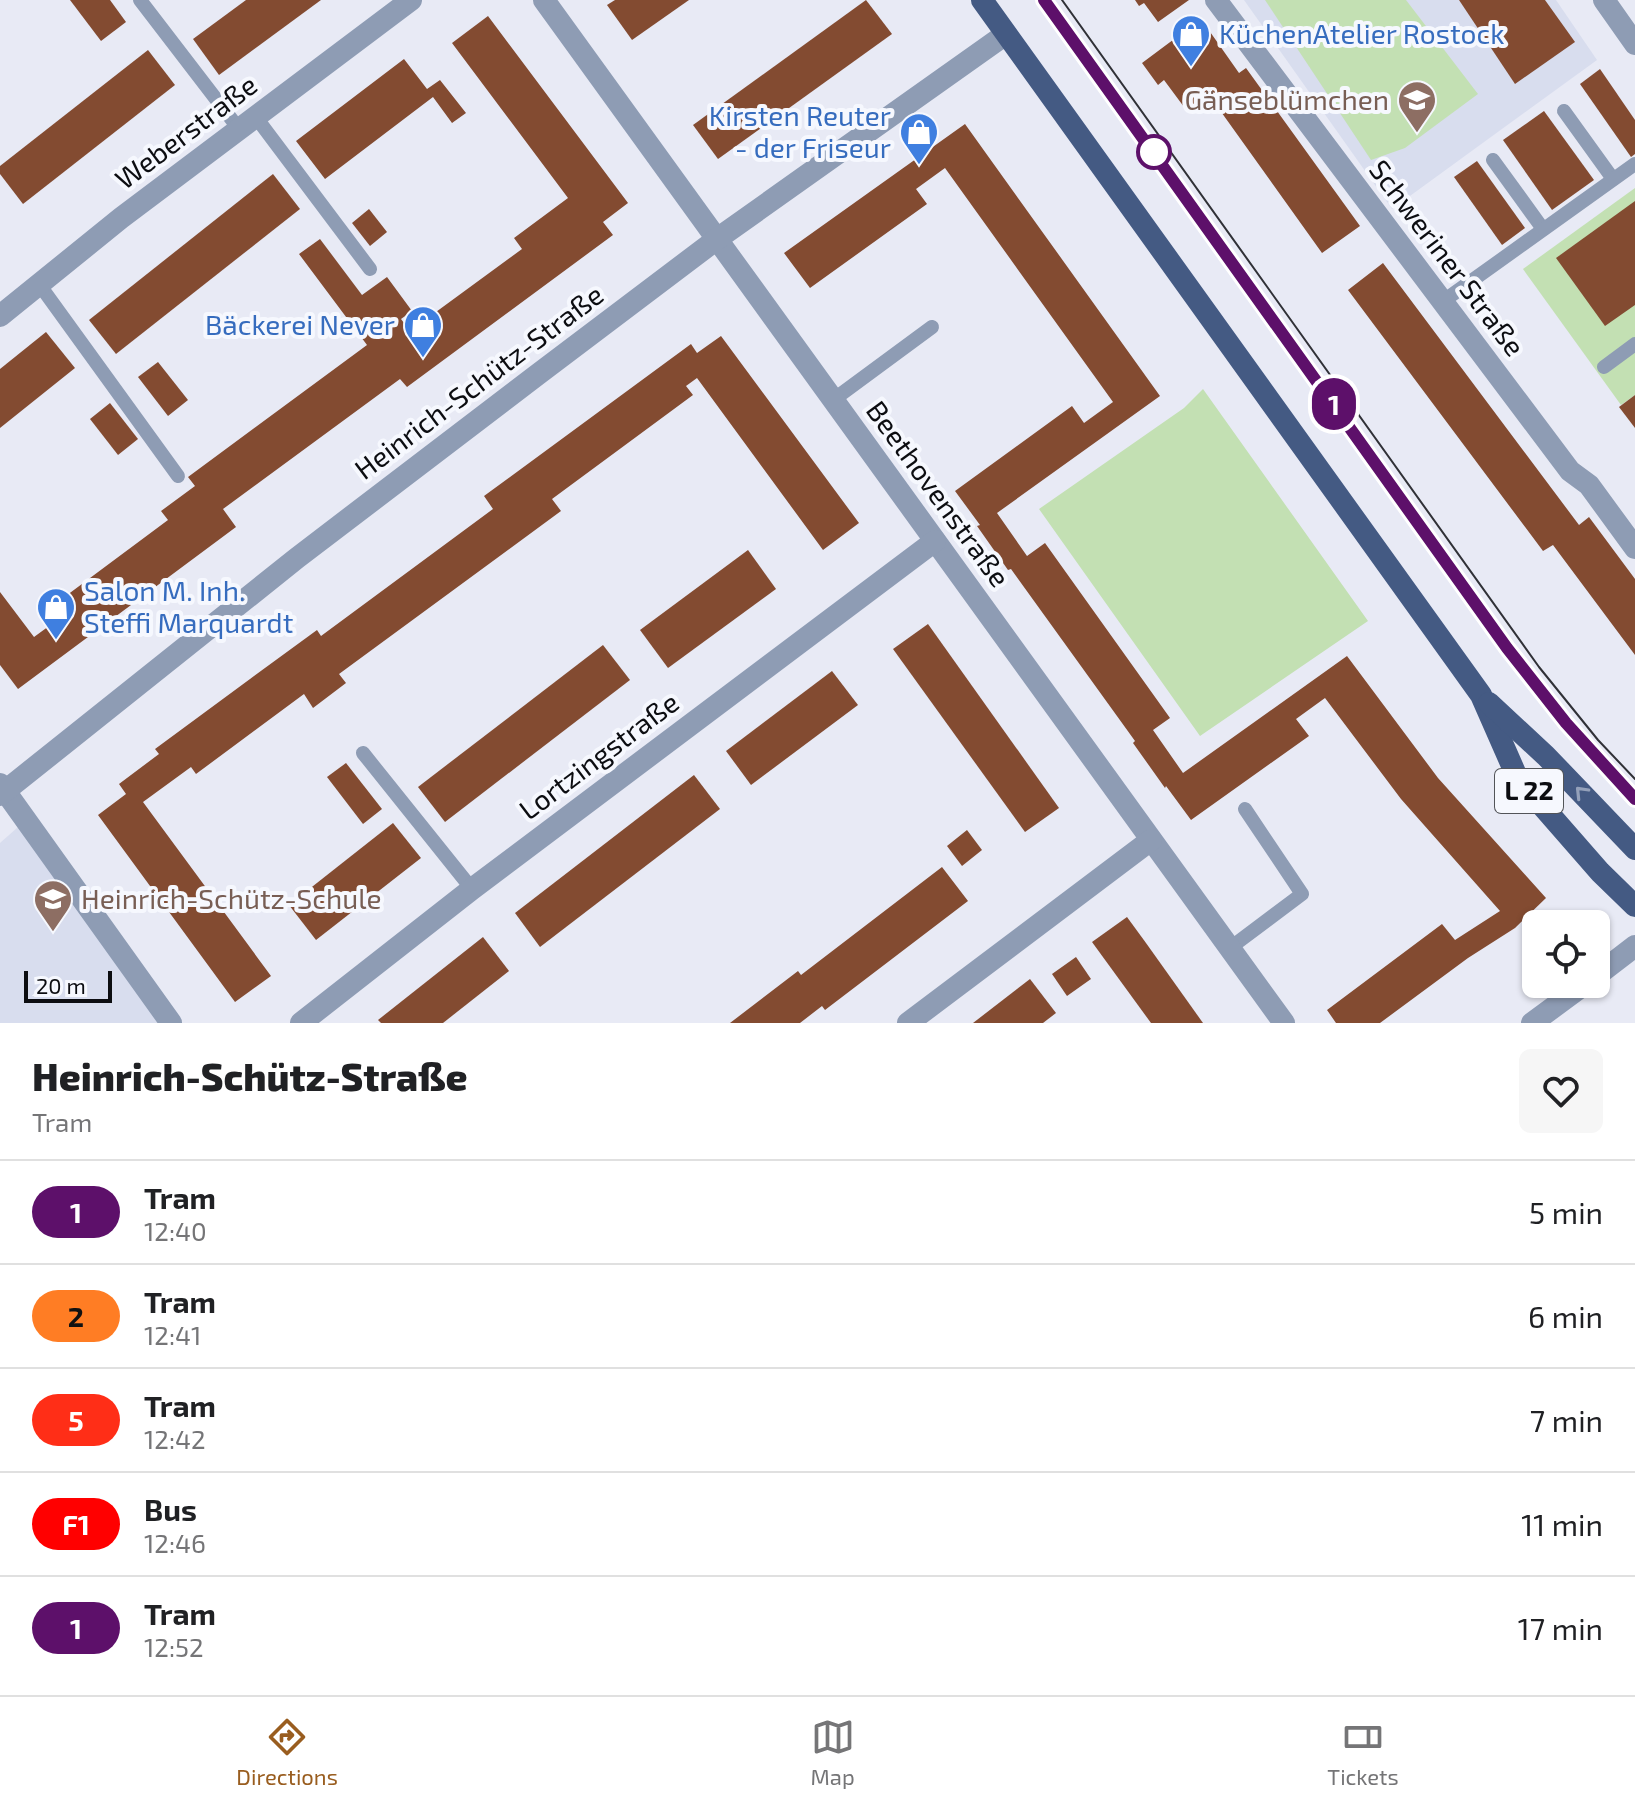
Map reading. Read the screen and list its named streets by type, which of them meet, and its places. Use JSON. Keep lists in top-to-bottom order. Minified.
{"streets":{"main road":["L 22"],"street":["Weberstraße","Schweriner Straße","Heinrich-Schütz-Straße","Beethovenstraße","Lortzingstraße"]},"crossings":[["Heinrich-Schütz-Straße","Beethovenstraße"],["Heinrich-Schütz-Straße","L 22"],["Beethovenstraße","Lortzingstraße"]],"places":{"shop":["KüchenAtelier Rostock","Kirsten Reuter - der Friseur","Bäckerei Never","Salon M. Inh. Steffi Marquardt"],"school or university":["Gänseblümchen","Heinrich-Schütz-Schule"]},"lines":["tram line 1"],"scale_bar":"20 m","page":{"on_map":"1","scale":"20 m","heading":["Heinrich-Schütz-Straße","Tram"],"list":[{"mark":"1","name":"Tram","note":"12:40","value":"5 min"},{"mark":"2","name":"Tram","note":"12:41","value":"6 min"},{"mark":"5","name":"Tram","note":"12:42","value":"7 min"},{"mark":"F1","name":"Bus","note":"12:46","value":"11 min"},{"mark":"1","name":"Tram","note":"12:52","value":"17 min"}],"tabs":["Directions","Map","Tickets"]}}
